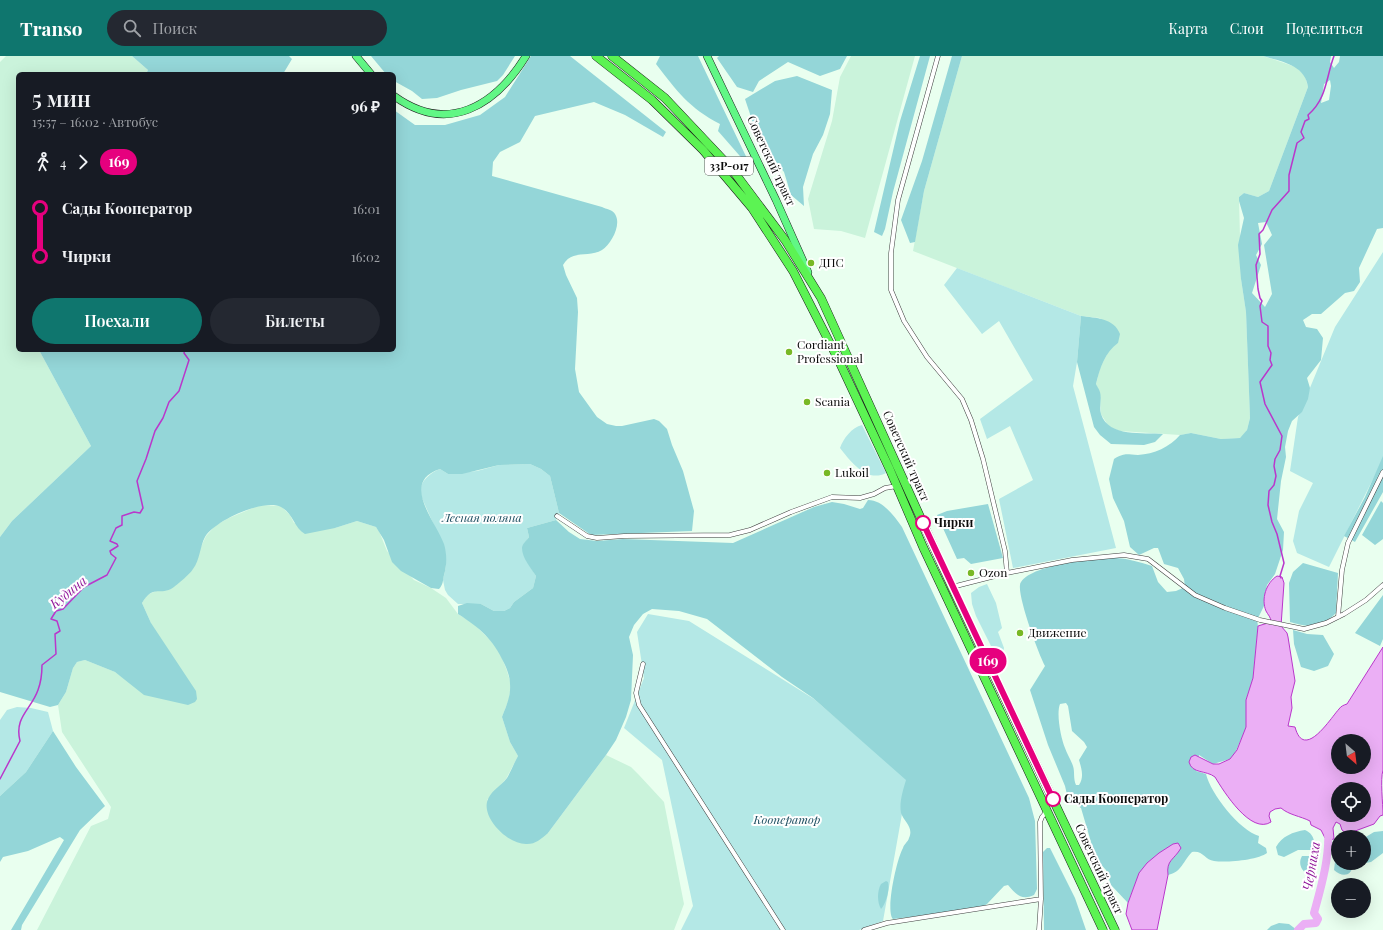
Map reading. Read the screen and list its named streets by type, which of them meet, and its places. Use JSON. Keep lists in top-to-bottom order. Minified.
{"streets":{"highway":["Советский тракт","33Р-017"]},"crossings":[["Советский тракт","33Р-017"]],"water":["Кудина","Черниха"],"parks":["Лесная поляна","Кооператор"],"places":["ДПС","Cordiant Professional","Scania","Lukoil","Чирки","Ozon","Движение","Сады Кооператор"],"lines":["bus line 169"],"north":"bottom right","page":{"header":"Transo","search":"Поиск","nav":["Карта","Слои","Поделиться"],"on_map":"169","heading":["5 мин","15:57 – 16:02 · Автобус","96 ₽"],"legs":["4","169"],"list":[{"name":"Сады Кооператор","value":"16:01"},{"name":"Чирки","value":"16:02"}],"buttons":["Поехали","Билеты"],"map_buttons":["+","−"]}}
